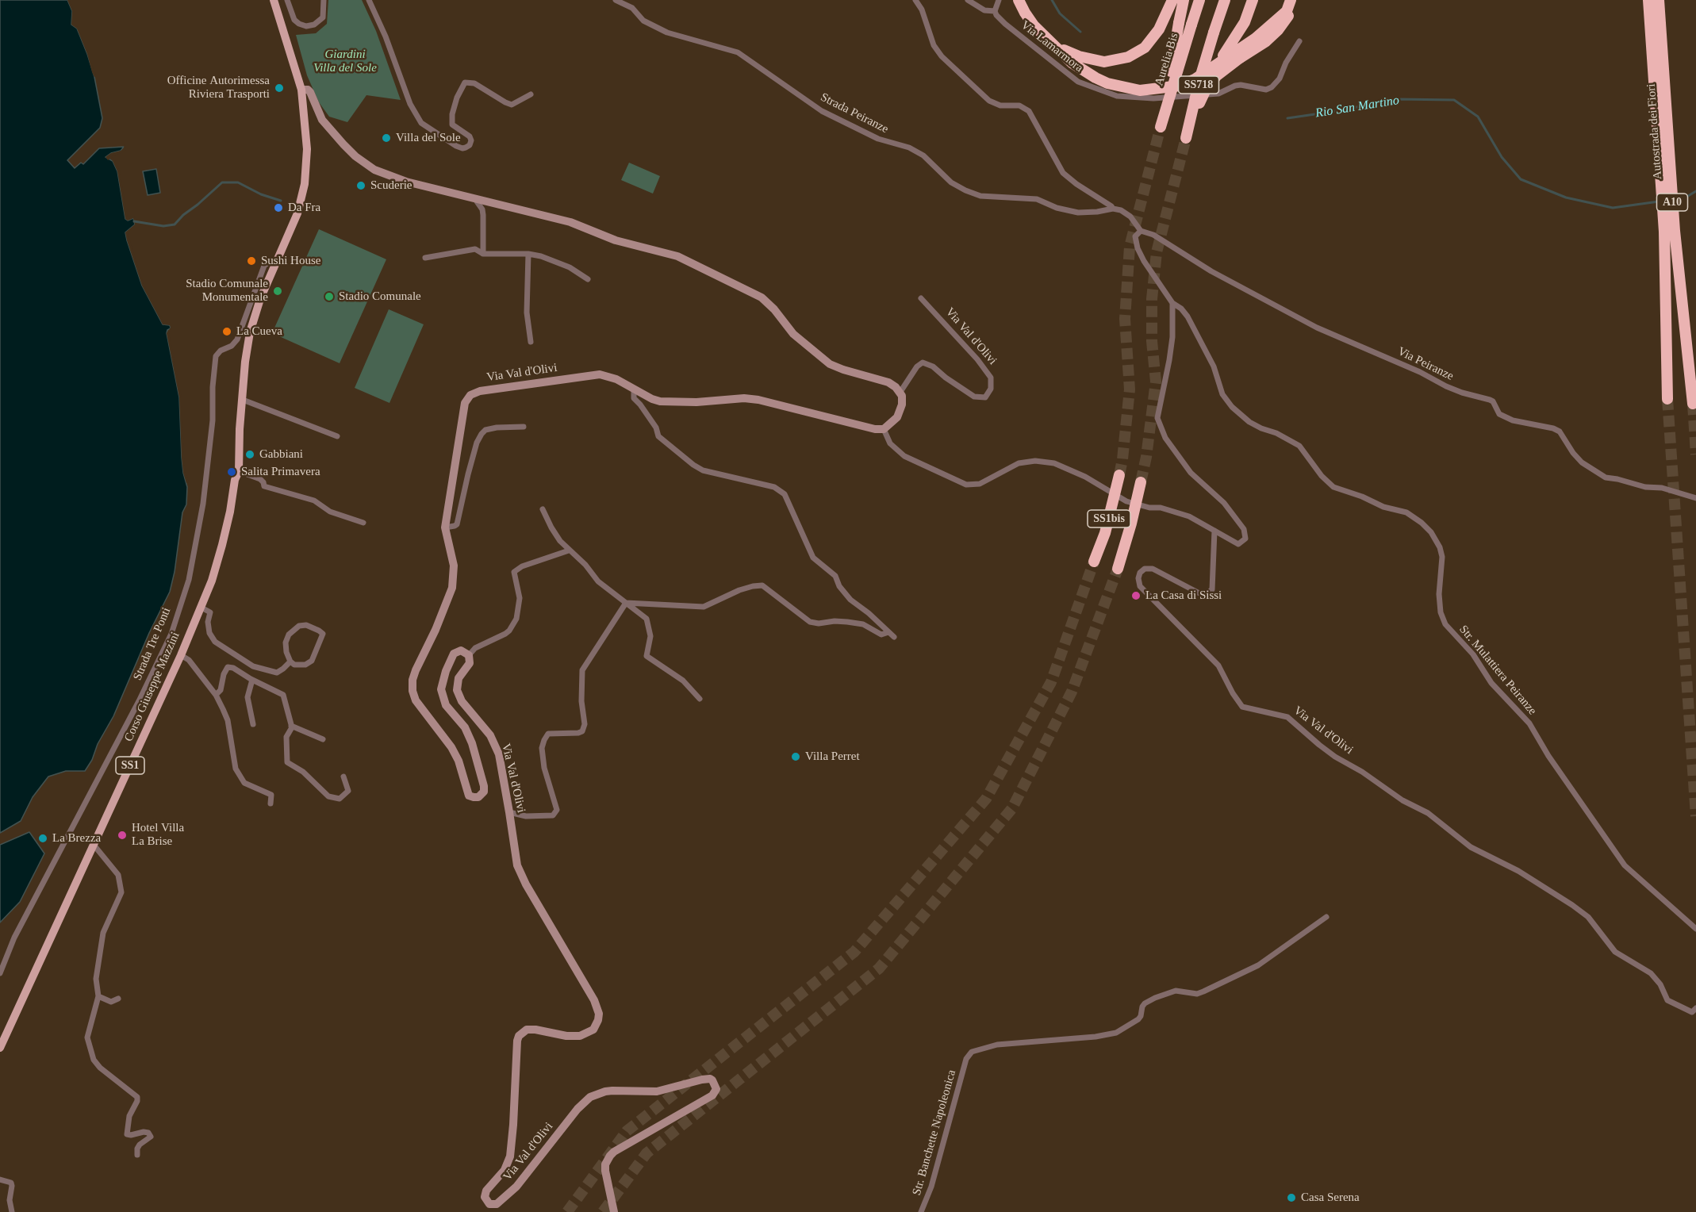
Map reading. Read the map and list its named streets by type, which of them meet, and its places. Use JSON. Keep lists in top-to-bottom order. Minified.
{"streets":{"highway":["Aurelia Bis","SS718","Autostrada dei Fiori","A10","SS1bis"],"main road":["Corso Giuseppe Mazzini","SS1"],"street":["Via Lamarmora","Strada Peiranze","Via Val d'Olivi","Via Peiranze","Strada Tre Ponti","Str. Mulattiera Peiranze","Str. Banchette Napoleonica"]},"crossings":[["Via Peiranze","Str. Mulattiera Peiranze"],["Strada Tre Ponti","Corso Giuseppe Mazzini"]],"water":["Rio San Martino"],"parks":["Giardini Villa del Sole"],"places":["Officine Autorimessa Riviera Trasporti","Villa del Sole","Scuderie","Da Fra","Sushi House","Stadio Comunale Monumentale","Stadio Comunale","La Cueva","Gabbiani","Salita Primavera","La Casa di Sissi","Villa Perret","Hotel Villa La Brise","La Brezza","Casa Serena"]}
